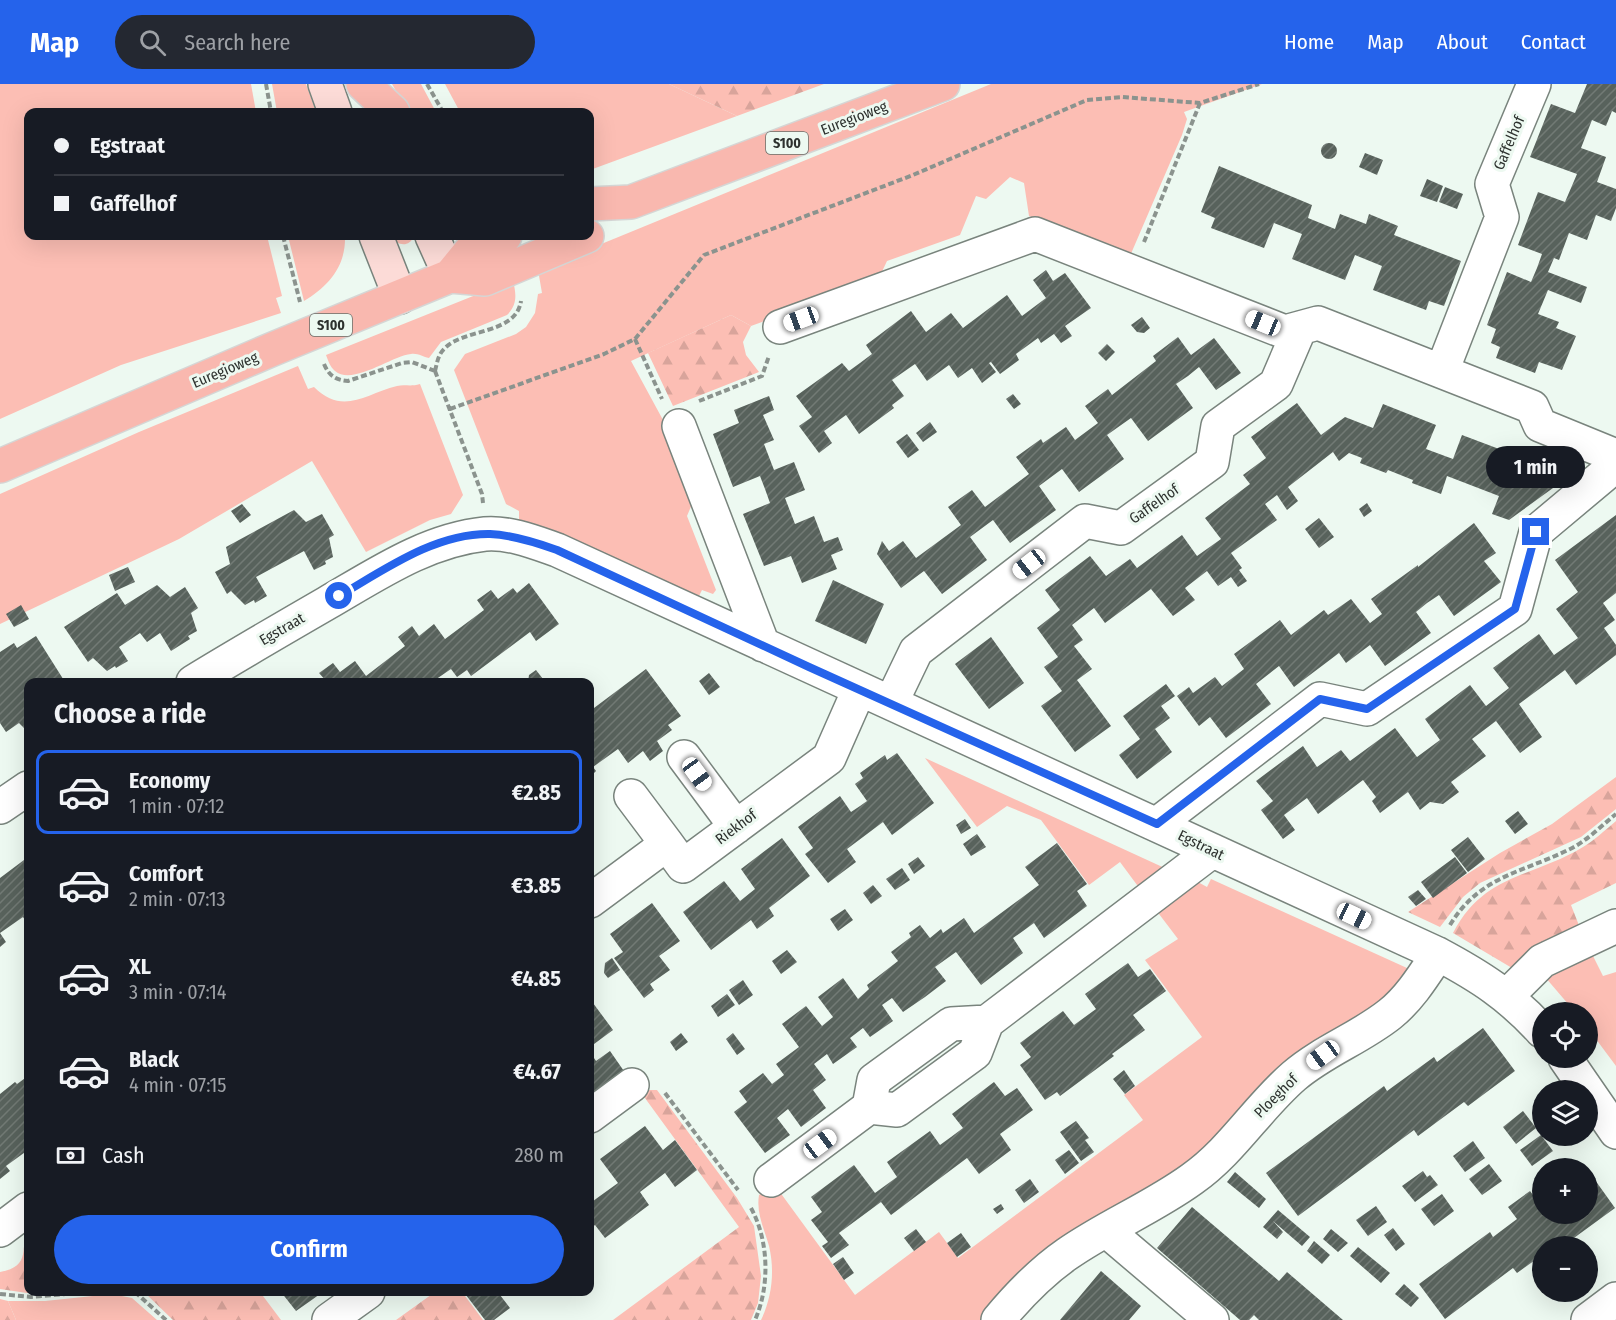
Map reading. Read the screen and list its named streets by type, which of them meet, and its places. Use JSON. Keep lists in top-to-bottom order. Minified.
{"streets":{"main road":["Euregioweg","S100"],"street":["Gaffelhof","Egstraat","Riekhof","Ploeghof"]},"crossings":[["Gaffelhof","Egstraat"],["Egstraat","Riekhof"],["Egstraat","Ploeghof"]],"page":{"header":"Map","search":"Search here","nav":["Home","Map","About","Contact"],"banner":["Egstraat","Gaffelhof"],"bubble":"1 min","heading":"Choose a ride","list":[{"name":"Economy","note":"1 min · 07:12","value":"€2.85"},{"name":"Comfort","note":"2 min · 07:13","value":"€3.85"},{"name":"XL","note":"3 min · 07:14","value":"€4.85"},{"name":"Black","note":"4 min · 07:15","value":"€4.67"}],"map_buttons":["+","−"],"pay":["Cash","280 m"],"buttons":"Confirm"}}
